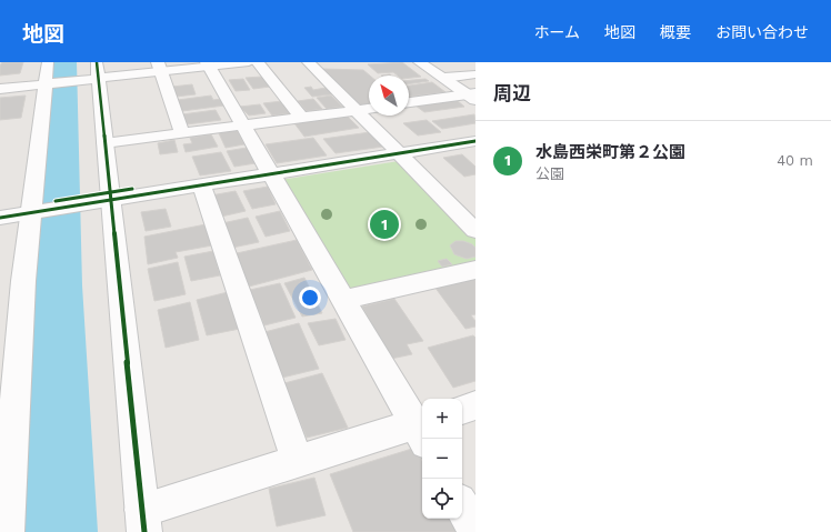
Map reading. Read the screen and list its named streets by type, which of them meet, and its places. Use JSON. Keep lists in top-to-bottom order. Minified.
{"north":"top left","page":{"header":"地図","nav":["ホーム","地図","概要","お問い合わせ"],"heading":"周辺","list":[{"mark":"1","name":"水島西栄町第２公園","note":"公園","value":"40 m"}],"pins":"1","map_buttons":["+","−"]}}
